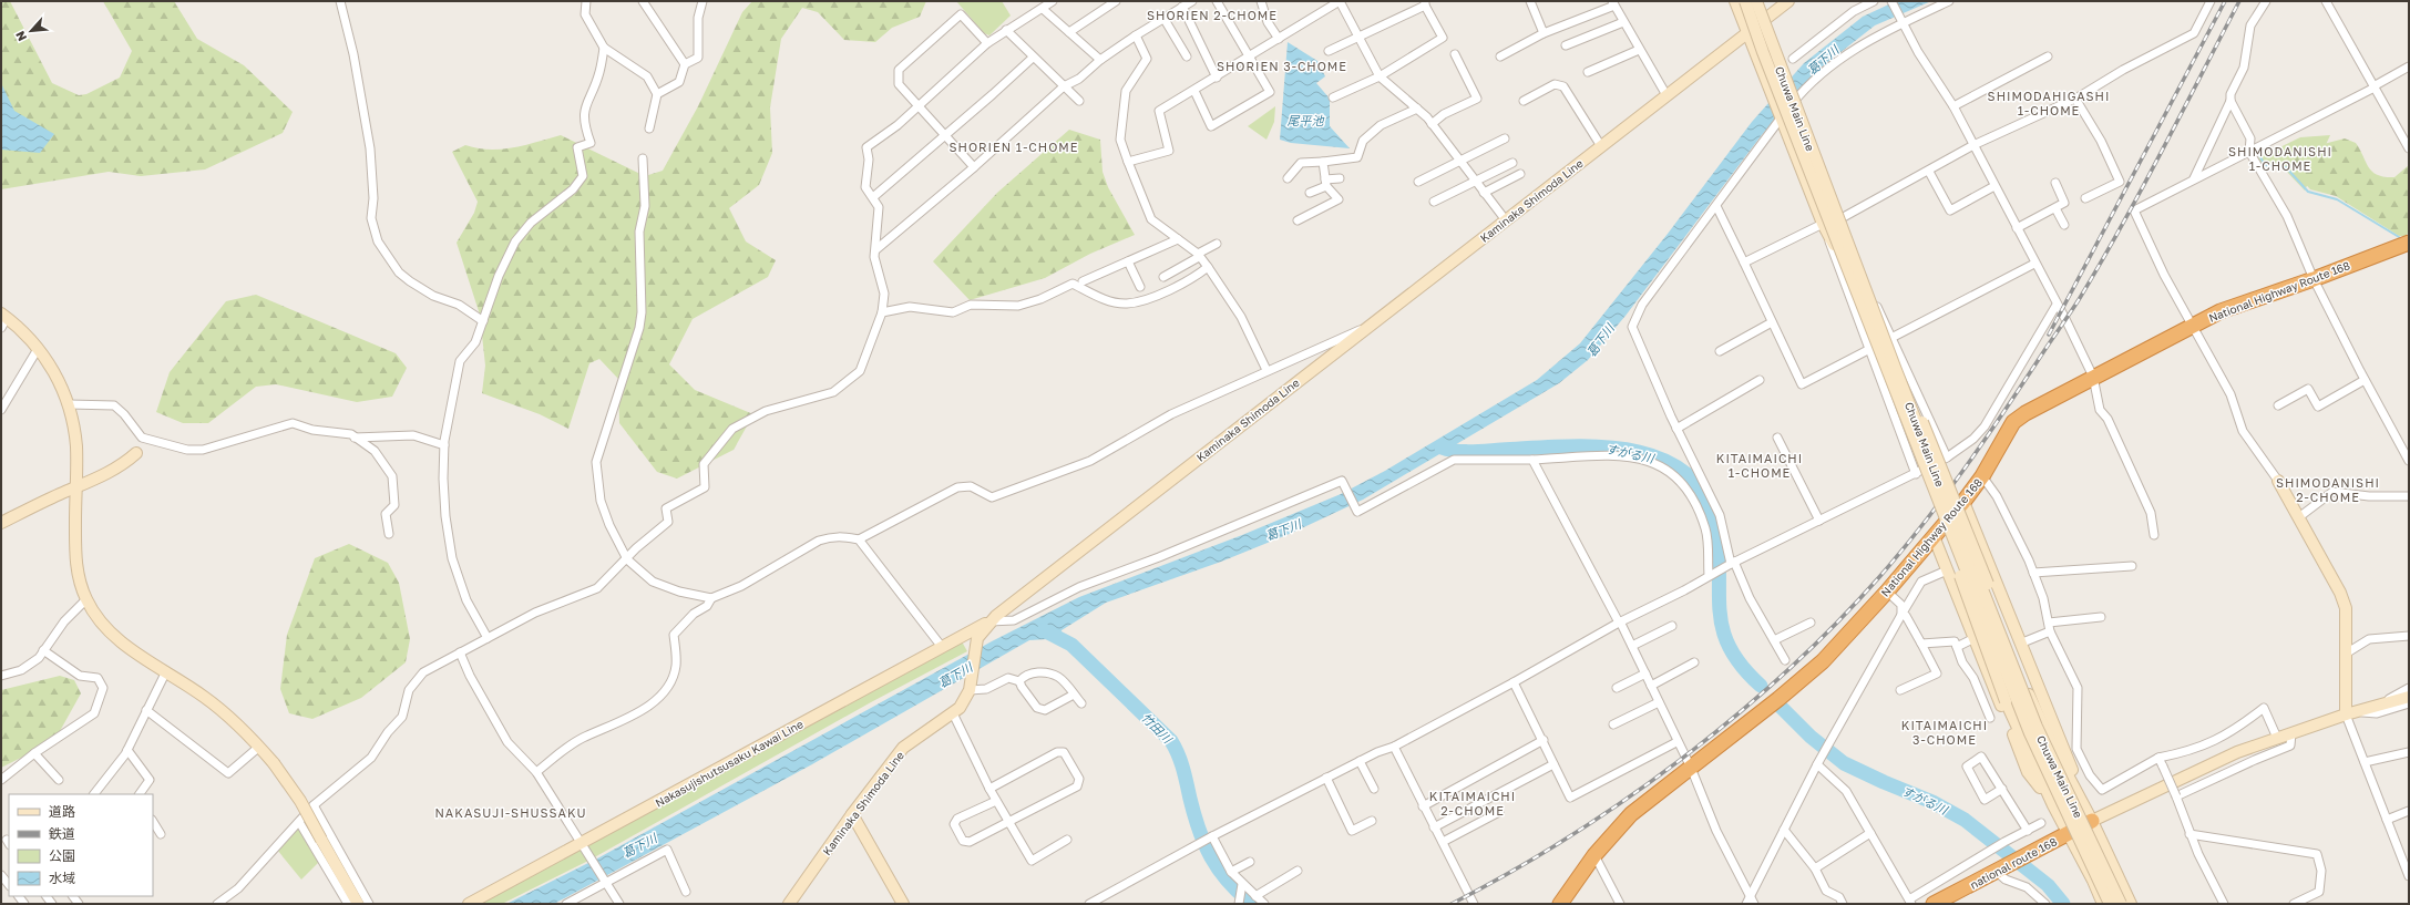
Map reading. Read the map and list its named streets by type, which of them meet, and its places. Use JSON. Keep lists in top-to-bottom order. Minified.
{"streets":{"highway":["National Highway Route 168","national route 168"],"main road":["Chuwa Main Line","Kaminaka Shimoda Line","Nakasujishutsusaku Kawai Line"]},"crossings":[["Kaminaka Shimoda Line","Nakasujishutsusaku Kawai Line"]],"districts":["SHORIEN 2-CHOME","SHORIEN 3-CHOME","SHIMODAHIGASHI 1-CHOME","SHORIEN 1-CHOME","SHIMODANISHI 1-CHOME","KITAIMAICHI 1-CHOME","SHIMODANISHI 2-CHOME","KITAIMAICHI 3-CHOME","KITAIMAICHI 2-CHOME","NAKASUJI-SHUSSAKU"],"water":["葛下川","尾平池","すがる川","竹田川"],"legend":["道路","鉄道","公園","水域"],"north":"bottom left"}
